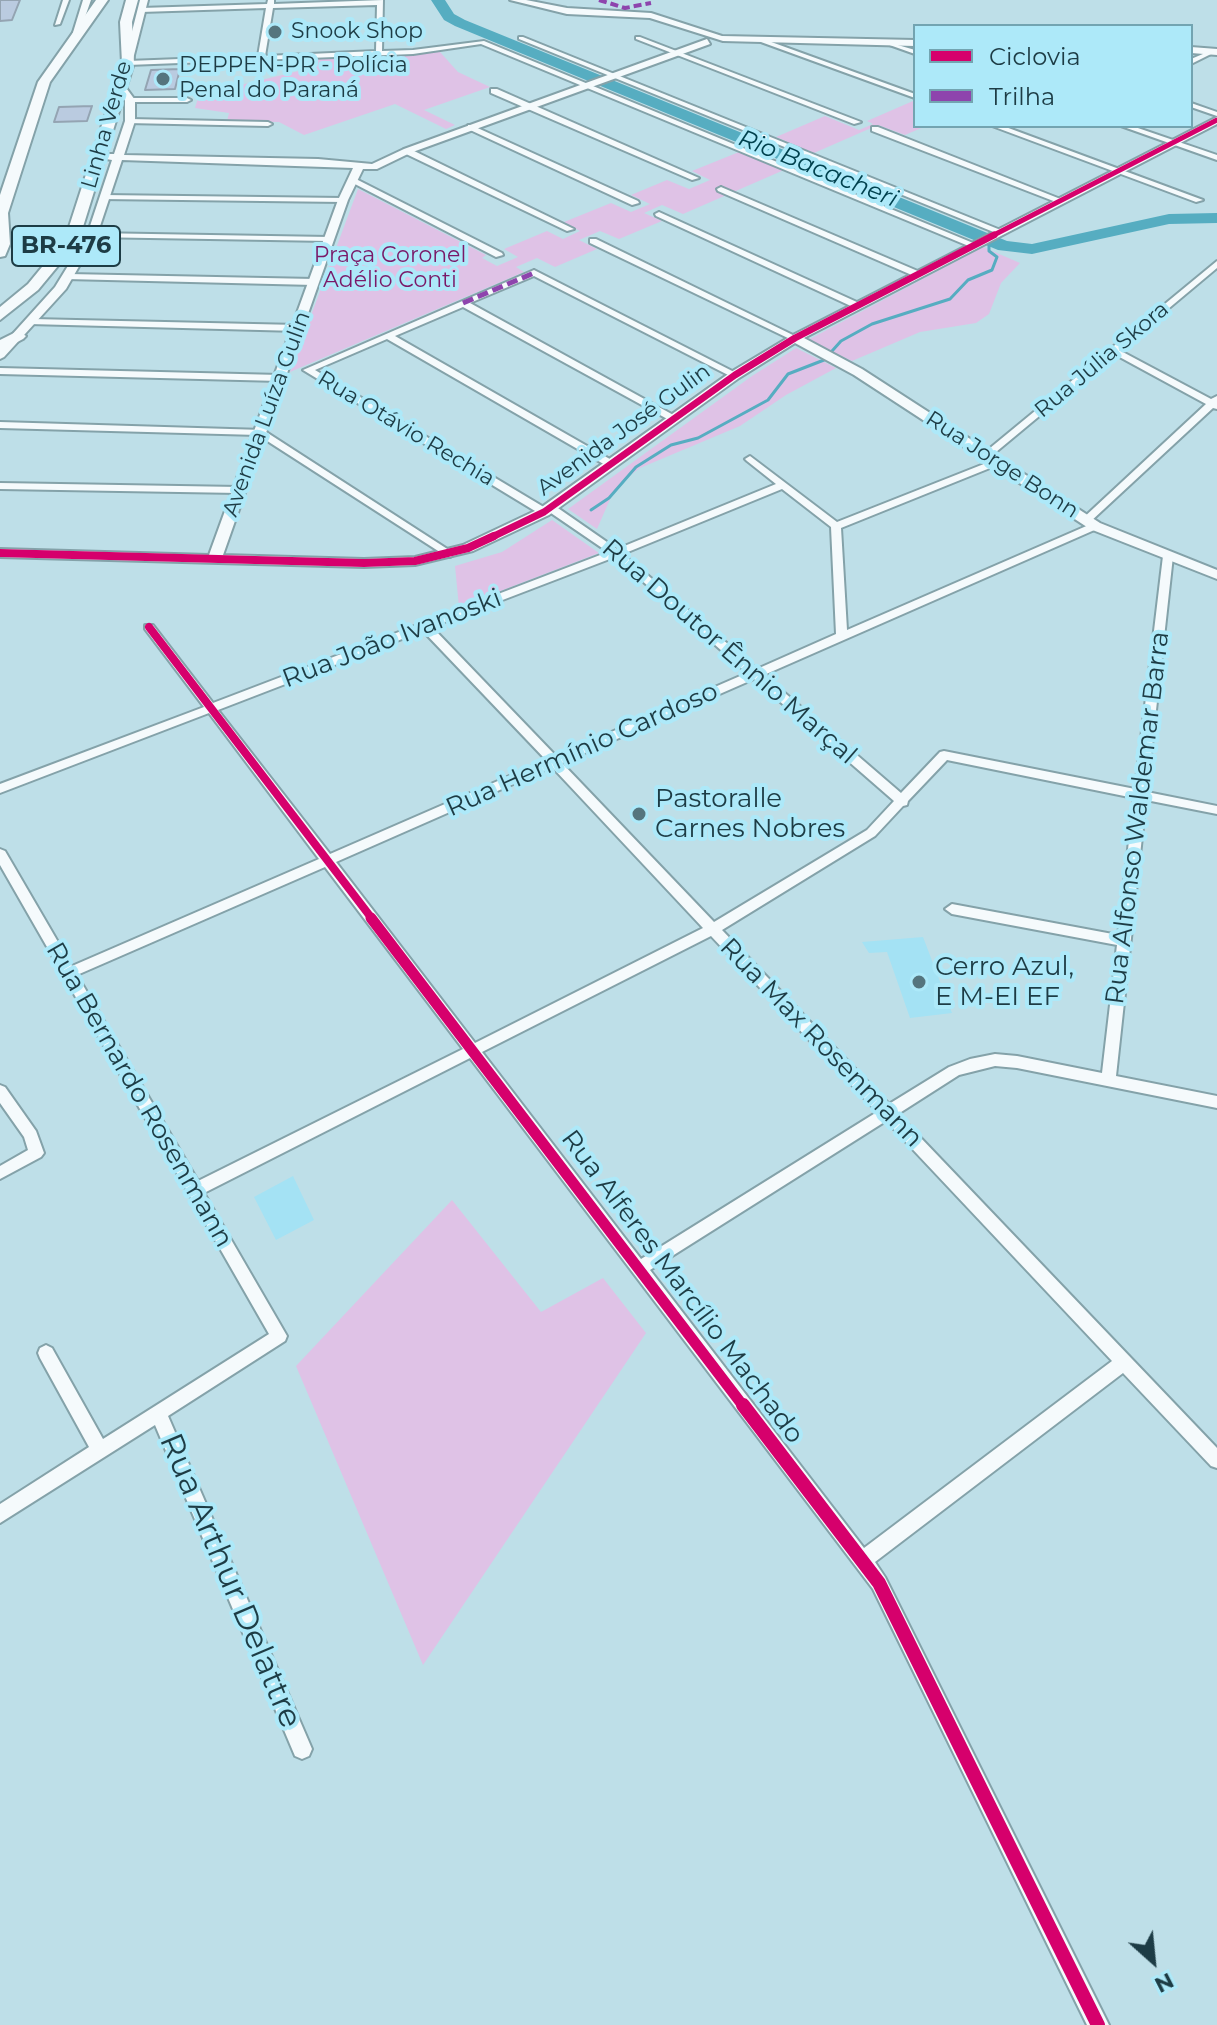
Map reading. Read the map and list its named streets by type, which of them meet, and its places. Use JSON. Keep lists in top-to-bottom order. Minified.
{"streets":{"highway":["Linha Verde","BR-476"],"street":["Rua Júlia Skora","Avenida Luíza Gulin","Rua Otávio Rechia","Avenida José Gulin","Rua Jorge Bonn","Rua João Ivanoski","Rua Doutor Ênnio Marçal","Rua Hermínio Cardoso","Rua Alfonso Waldemar Barra","Rua Max Rosenmann","Rua Bernardo Rosenmann","Rua Alferes Marcílio Machado","Rua Arthur Delattre"]},"crossings":[["Rua Júlia Skora","Rua Jorge Bonn"],["Avenida Luíza Gulin","Avenida José Gulin"],["Rua Otávio Rechia","Avenida José Gulin"],["Rua Otávio Rechia","Rua Doutor Ênnio Marçal"],["Avenida José Gulin","Rua Jorge Bonn"],["Avenida José Gulin","Rua Doutor Ênnio Marçal"],["Rua Jorge Bonn","Rua Hermínio Cardoso"],["Rua Jorge Bonn","Rua Alfonso Waldemar Barra"],["Rua João Ivanoski","Rua Doutor Ênnio Marçal"],["Rua João Ivanoski","Rua Max Rosenmann"],["Rua João Ivanoski","Rua Alferes Marcílio Machado"],["Rua Doutor Ênnio Marçal","Rua Hermínio Cardoso"],["Rua Hermínio Cardoso","Rua Max Rosenmann"],["Rua Hermínio Cardoso","Rua Bernardo Rosenmann"],["Rua Hermínio Cardoso","Rua Alferes Marcílio Machado"],["Rua Bernardo Rosenmann","Rua Arthur Delattre"]],"water":["Rio Bacacheri"],"parks":["Praça Coronel Adélio Conti"],"places":["Snook Shop","DEPPEN-PR - Polícia Penal do Paraná","Pastoralle Carnes Nobres","Cerro Azul, E M-EI EF"],"legend":["Ciclovia","Trilha"],"north":"bottom right"}
